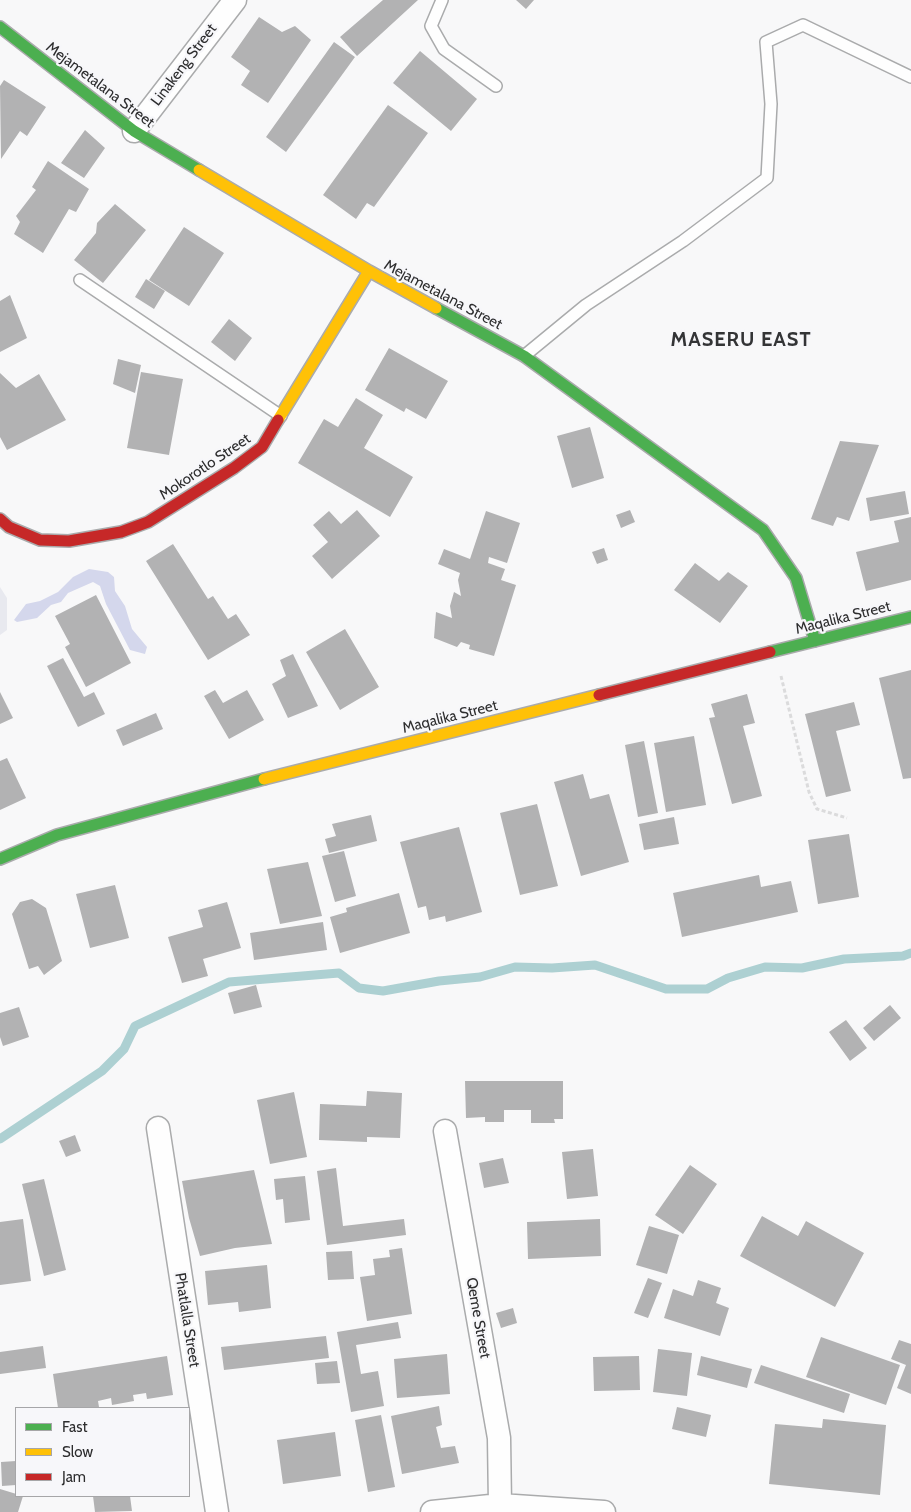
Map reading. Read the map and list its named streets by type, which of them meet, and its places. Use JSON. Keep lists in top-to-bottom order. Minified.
{"streets":{"street":["Linakeng Street","Mejametalana Street","Mokorotlo Street","Maqalika Street","Qeme Street","Phatlalla Street"]},"crossings":[["Linakeng Street","Mejametalana Street"],["Mejametalana Street","Mokorotlo Street"],["Mejametalana Street","Maqalika Street"]],"districts":["MASERU EAST"],"legend":["Fast","Slow","Jam"]}
